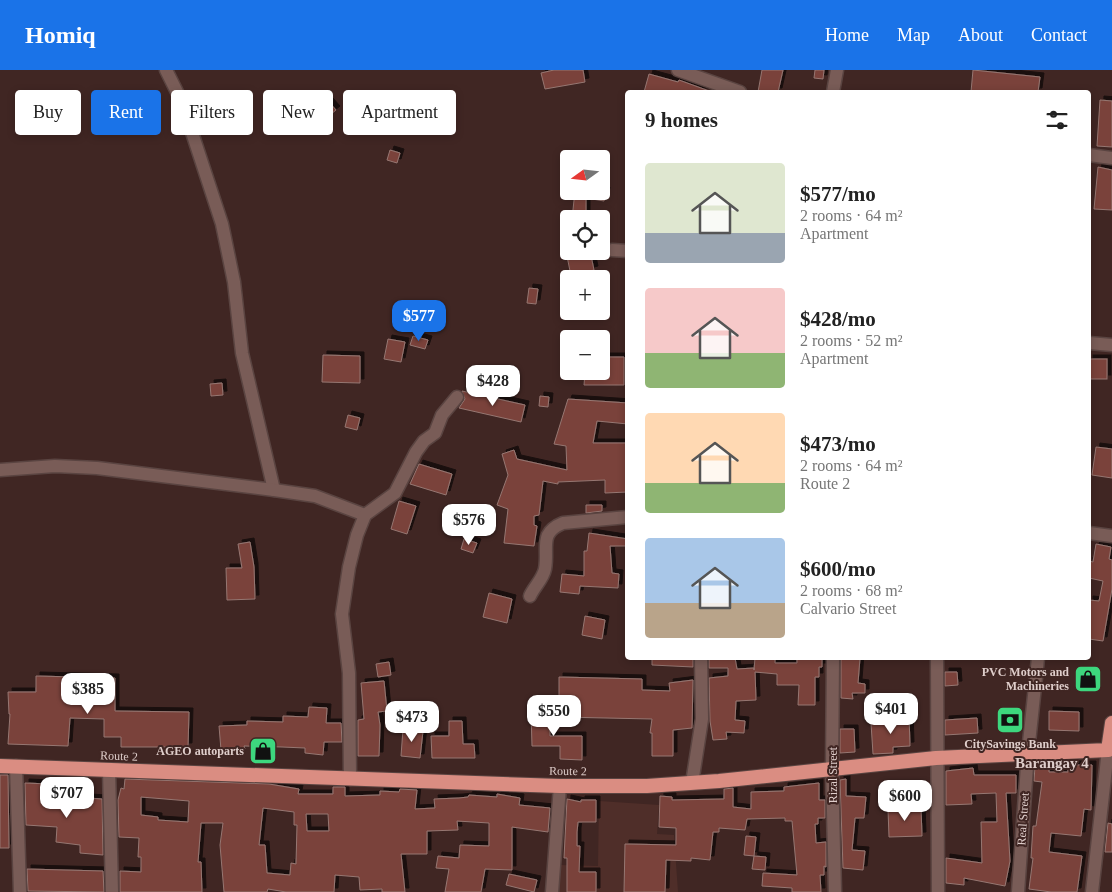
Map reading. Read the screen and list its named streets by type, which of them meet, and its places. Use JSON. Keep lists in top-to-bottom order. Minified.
{"streets":{"highway":["Route 2"],"street":["Rizal Street","Real Street"]},"crossings":[["Route 2","Rizal Street"],["Route 2","Real Street"]],"districts":["Barangay 4"],"places":{"shop":["PVC Motors and Machineries","AGEO autoparts"],"bank":["CitySavings Bank"]},"north":"left","page":{"header":"Homiq","nav":["Home","Map","About","Contact"],"chip":["Buy","Rent","Filters","New","Apartment"],"heading":"9 homes","map_buttons":["+","−"],"list":[{"name":"$577/mo","note":"2 rooms · 64 m² · Apartment"},{"name":"$428/mo","note":"2 rooms · 52 m² · Apartment"},{"name":"$473/mo","note":"2 rooms · 64 m² · Route 2"},{"name":"$600/mo","note":"2 rooms · 68 m² · Calvario Street"}],"price":["$577","$428","$576","$385","$401","$550","$473","$707","$600"]}}
